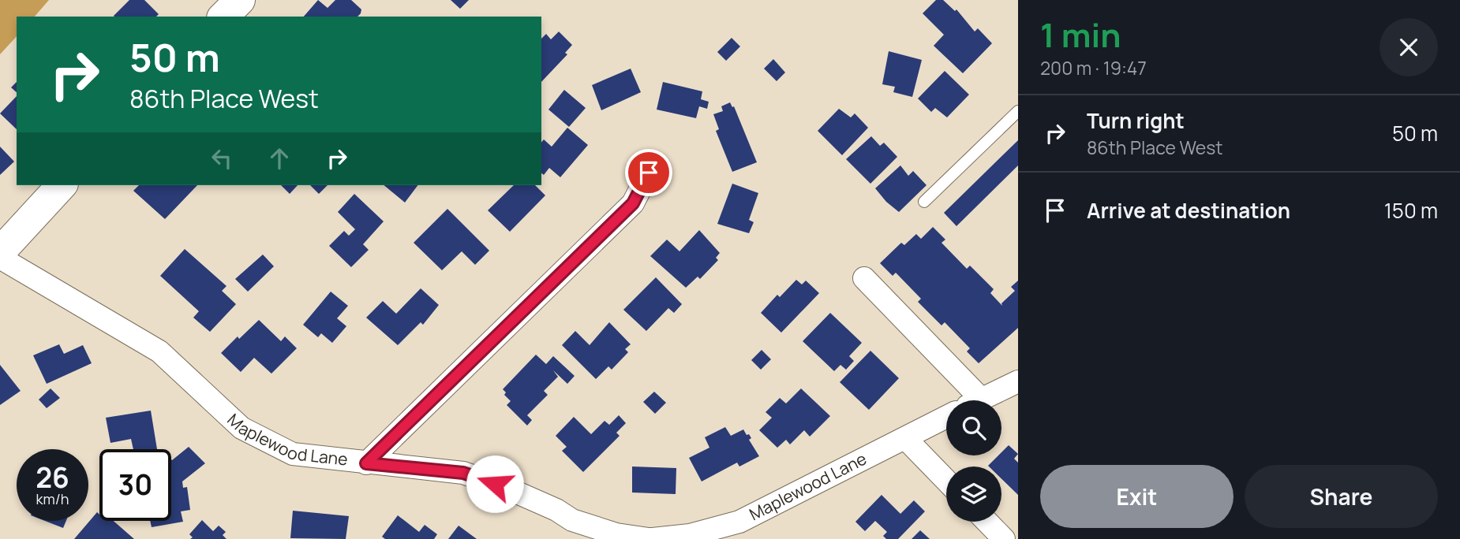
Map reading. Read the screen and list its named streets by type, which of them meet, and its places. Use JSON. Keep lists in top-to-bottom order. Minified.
{"streets":{"street":["Maplewood Lane"]},"page":{"heading":["1 min","200 m · 19:47"],"turn":["50 m","86th Place West"],"list":[{"name":"Turn right","note":"86th Place West","value":"50 m"},{"name":"Arrive at destination","value":"150 m"}],"speed":"26 km/h","limit":"30","buttons":["Exit","Share"]}}
